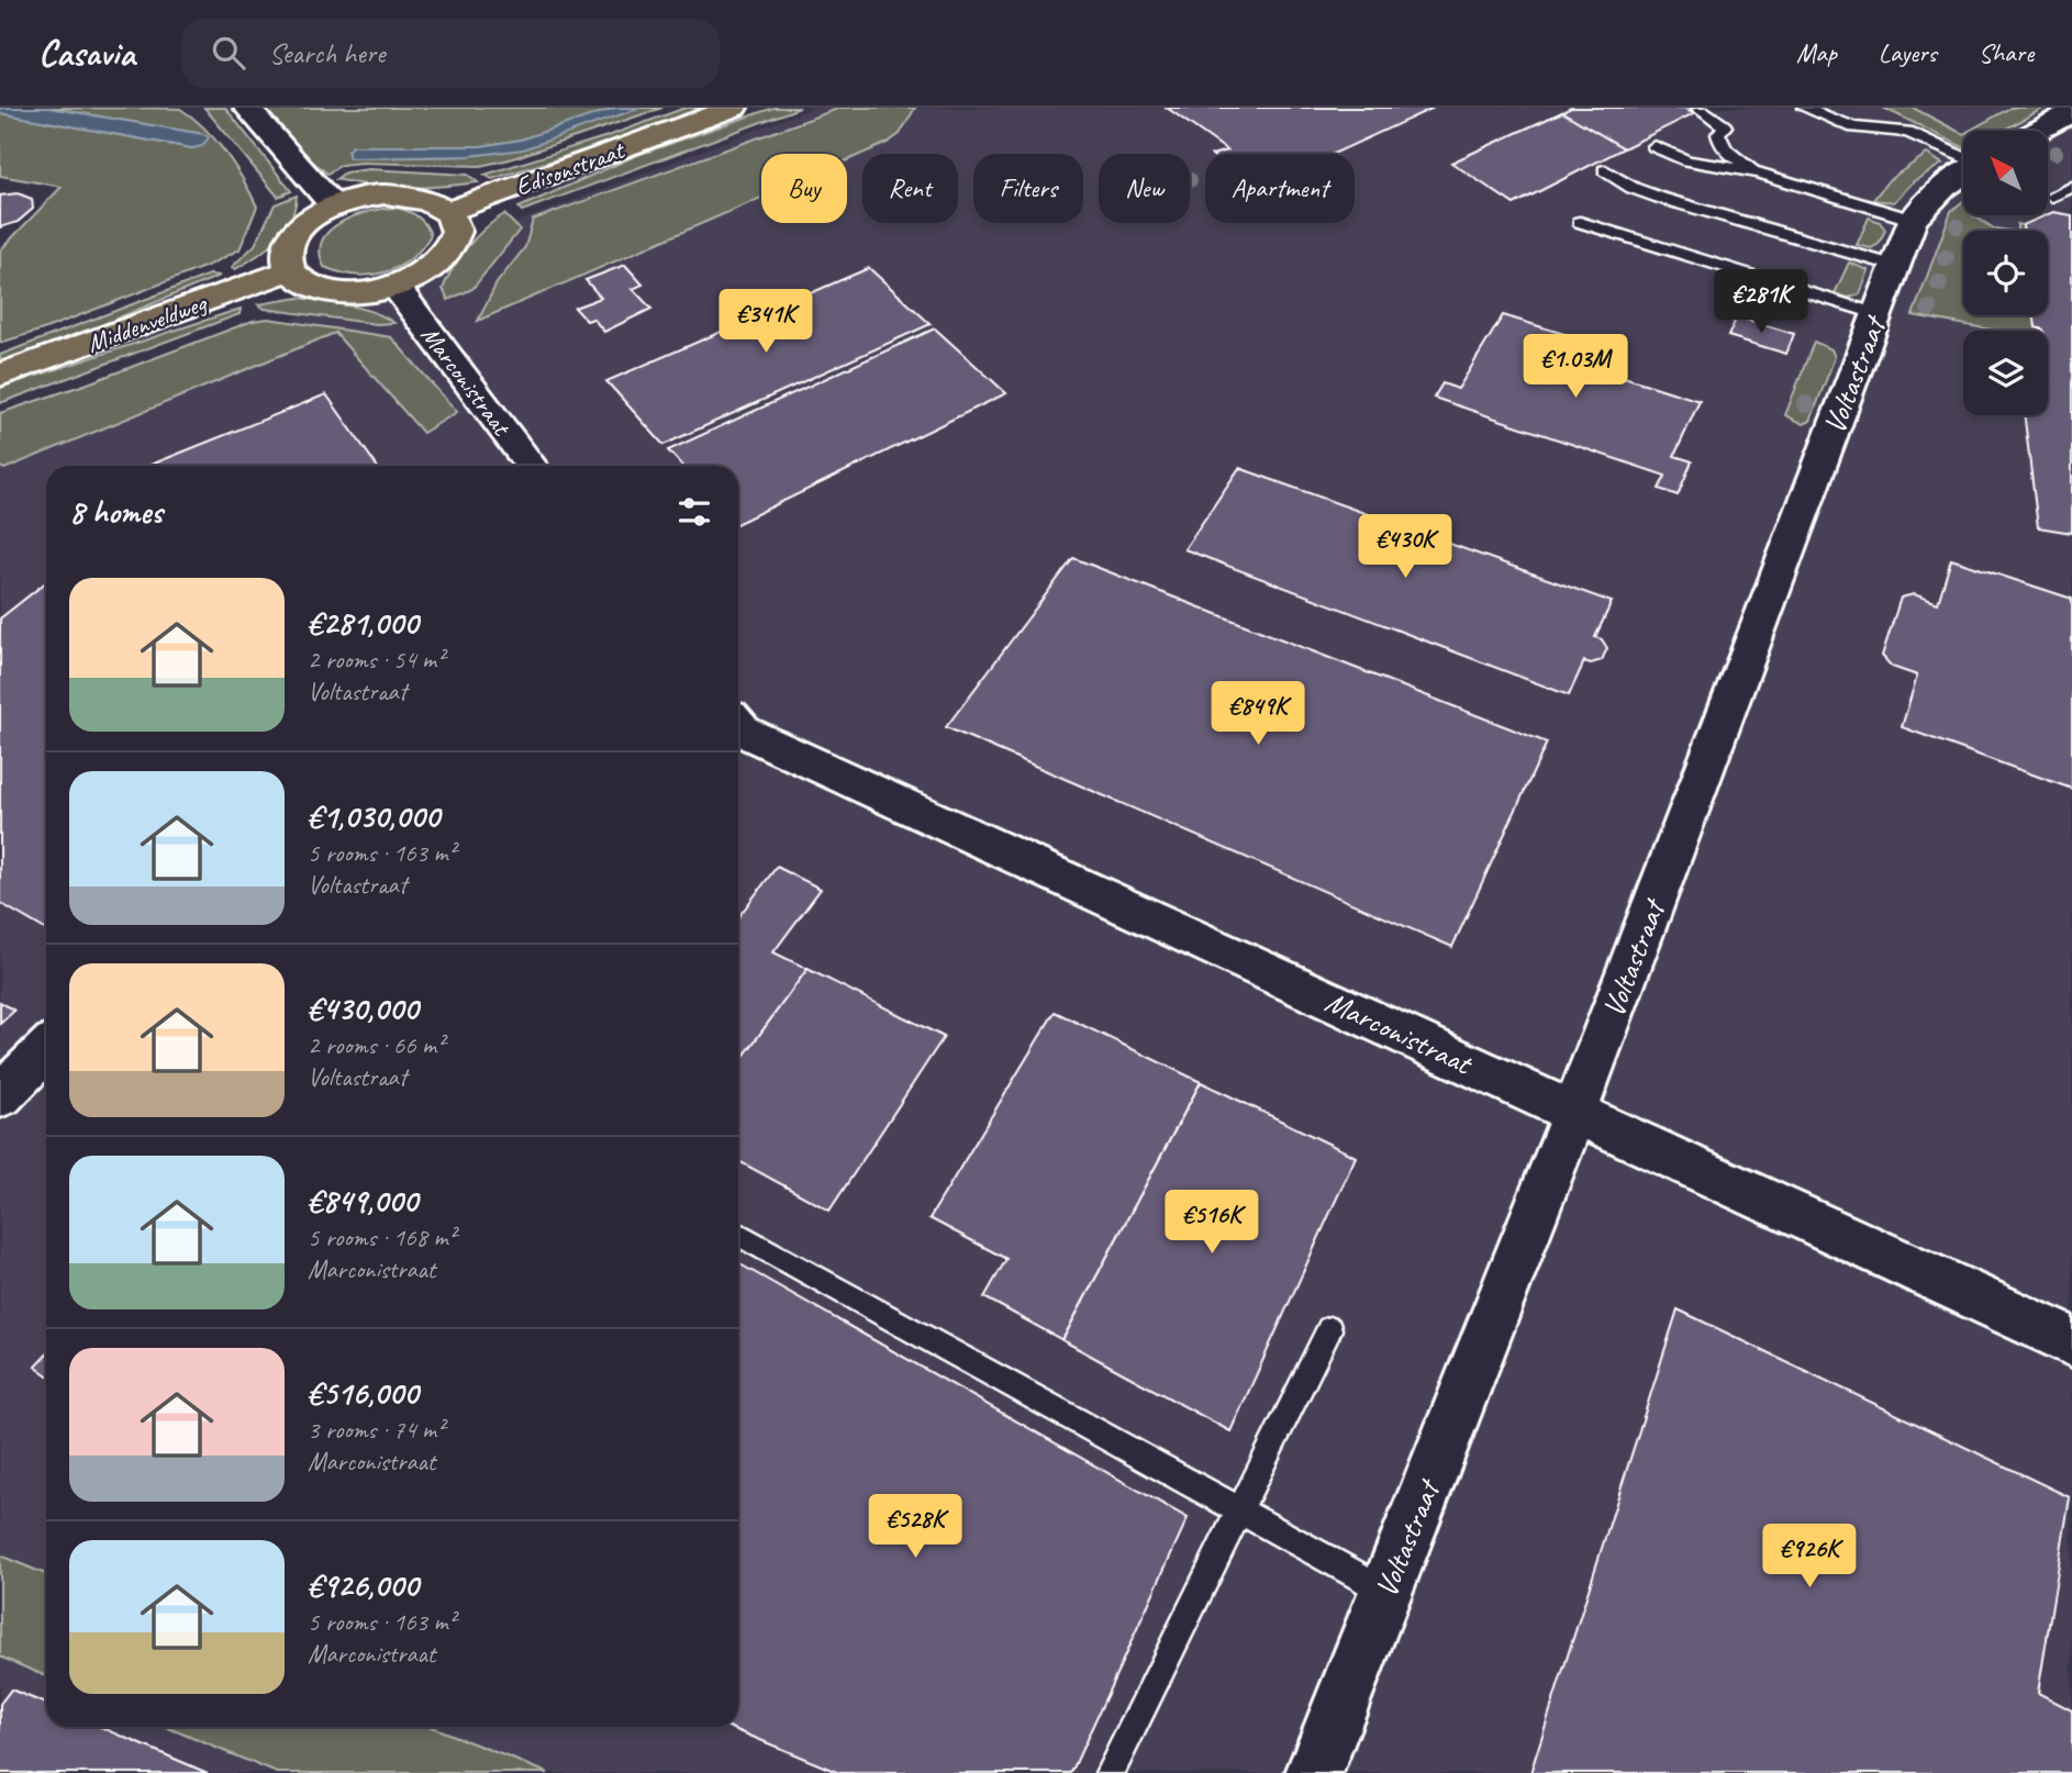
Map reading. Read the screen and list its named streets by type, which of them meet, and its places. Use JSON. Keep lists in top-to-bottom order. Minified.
{"streets":{"main road":["Edisonstraat","Middenveldweg"],"street":["Voltastraat","Marconistraat"]},"crossings":[["Edisonstraat","Middenveldweg"],["Edisonstraat","Marconistraat"],["Middenveldweg","Marconistraat"],["Voltastraat","Marconistraat"]],"north":"top left","page":{"header":"Casavia","search":"Search here","nav":["Map","Layers","Share"],"chip":["Buy","Rent","Filters","New","Apartment"],"price":["€281K","€341K","€1.03M","€430K","€849K","€516K","€528K","€926K"],"heading":"8 homes","list":[{"name":"€281,000","note":"2 rooms · 54 m² · Voltastraat"},{"name":"€1,030,000","note":"5 rooms · 163 m² · Voltastraat"},{"name":"€430,000","note":"2 rooms · 66 m² · Voltastraat"},{"name":"€849,000","note":"5 rooms · 168 m² · Marconistraat"},{"name":"€516,000","note":"3 rooms · 74 m² · Marconistraat"},{"name":"€926,000","note":"5 rooms · 163 m² · Marconistraat"}]}}
